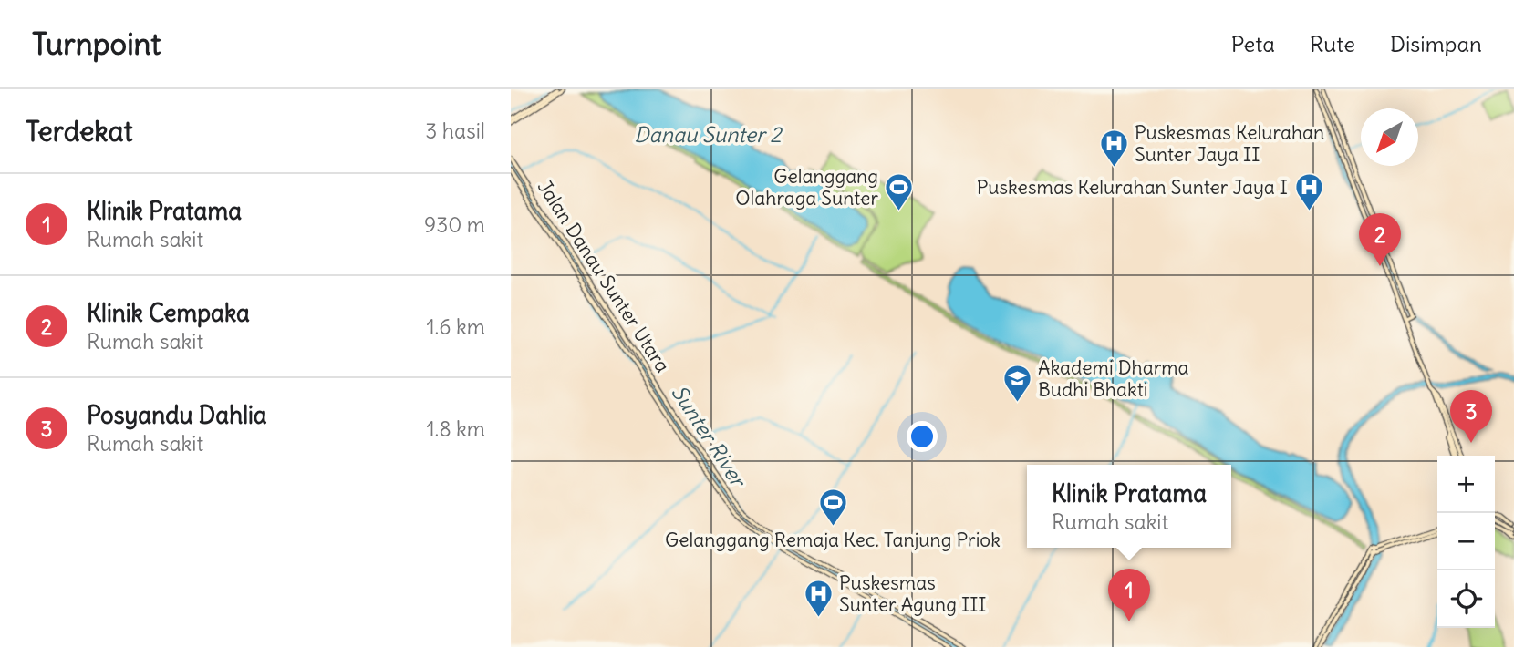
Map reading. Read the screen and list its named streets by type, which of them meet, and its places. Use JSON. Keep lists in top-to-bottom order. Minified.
{"streets":{"main road":["Jalan Danau Sunter Utara"]},"water":["Danau Sunter 2","Sunter River"],"places":{"hospital":["Puskesmas Kelurahan Sunter Jaya II","Puskesmas Kelurahan Sunter Jaya I","Puskesmas Sunter Agung III"],"sports":["Gelanggang Olahraga Sunter","Gelanggang Remaja Kec. Tanjung Priok"],"school or university":["Akademi Dharma Budhi Bhakti"]},"north":"bottom left","page":{"header":"Turnpoint","nav":["Peta","Rute","Disimpan"],"heading":["Terdekat","3 hasil"],"list":[{"mark":"1","name":"Klinik Pratama","note":"Rumah sakit","value":"930 m"},{"mark":"2","name":"Klinik Cempaka","note":"Rumah sakit","value":"1.6 km"},{"mark":"3","name":"Posyandu Dahlia","note":"Rumah sakit","value":"1.8 km"}],"pins":["2","3","1"],"map_buttons":["+","−"],"popup":["Klinik Pratama","Rumah sakit"]}}
